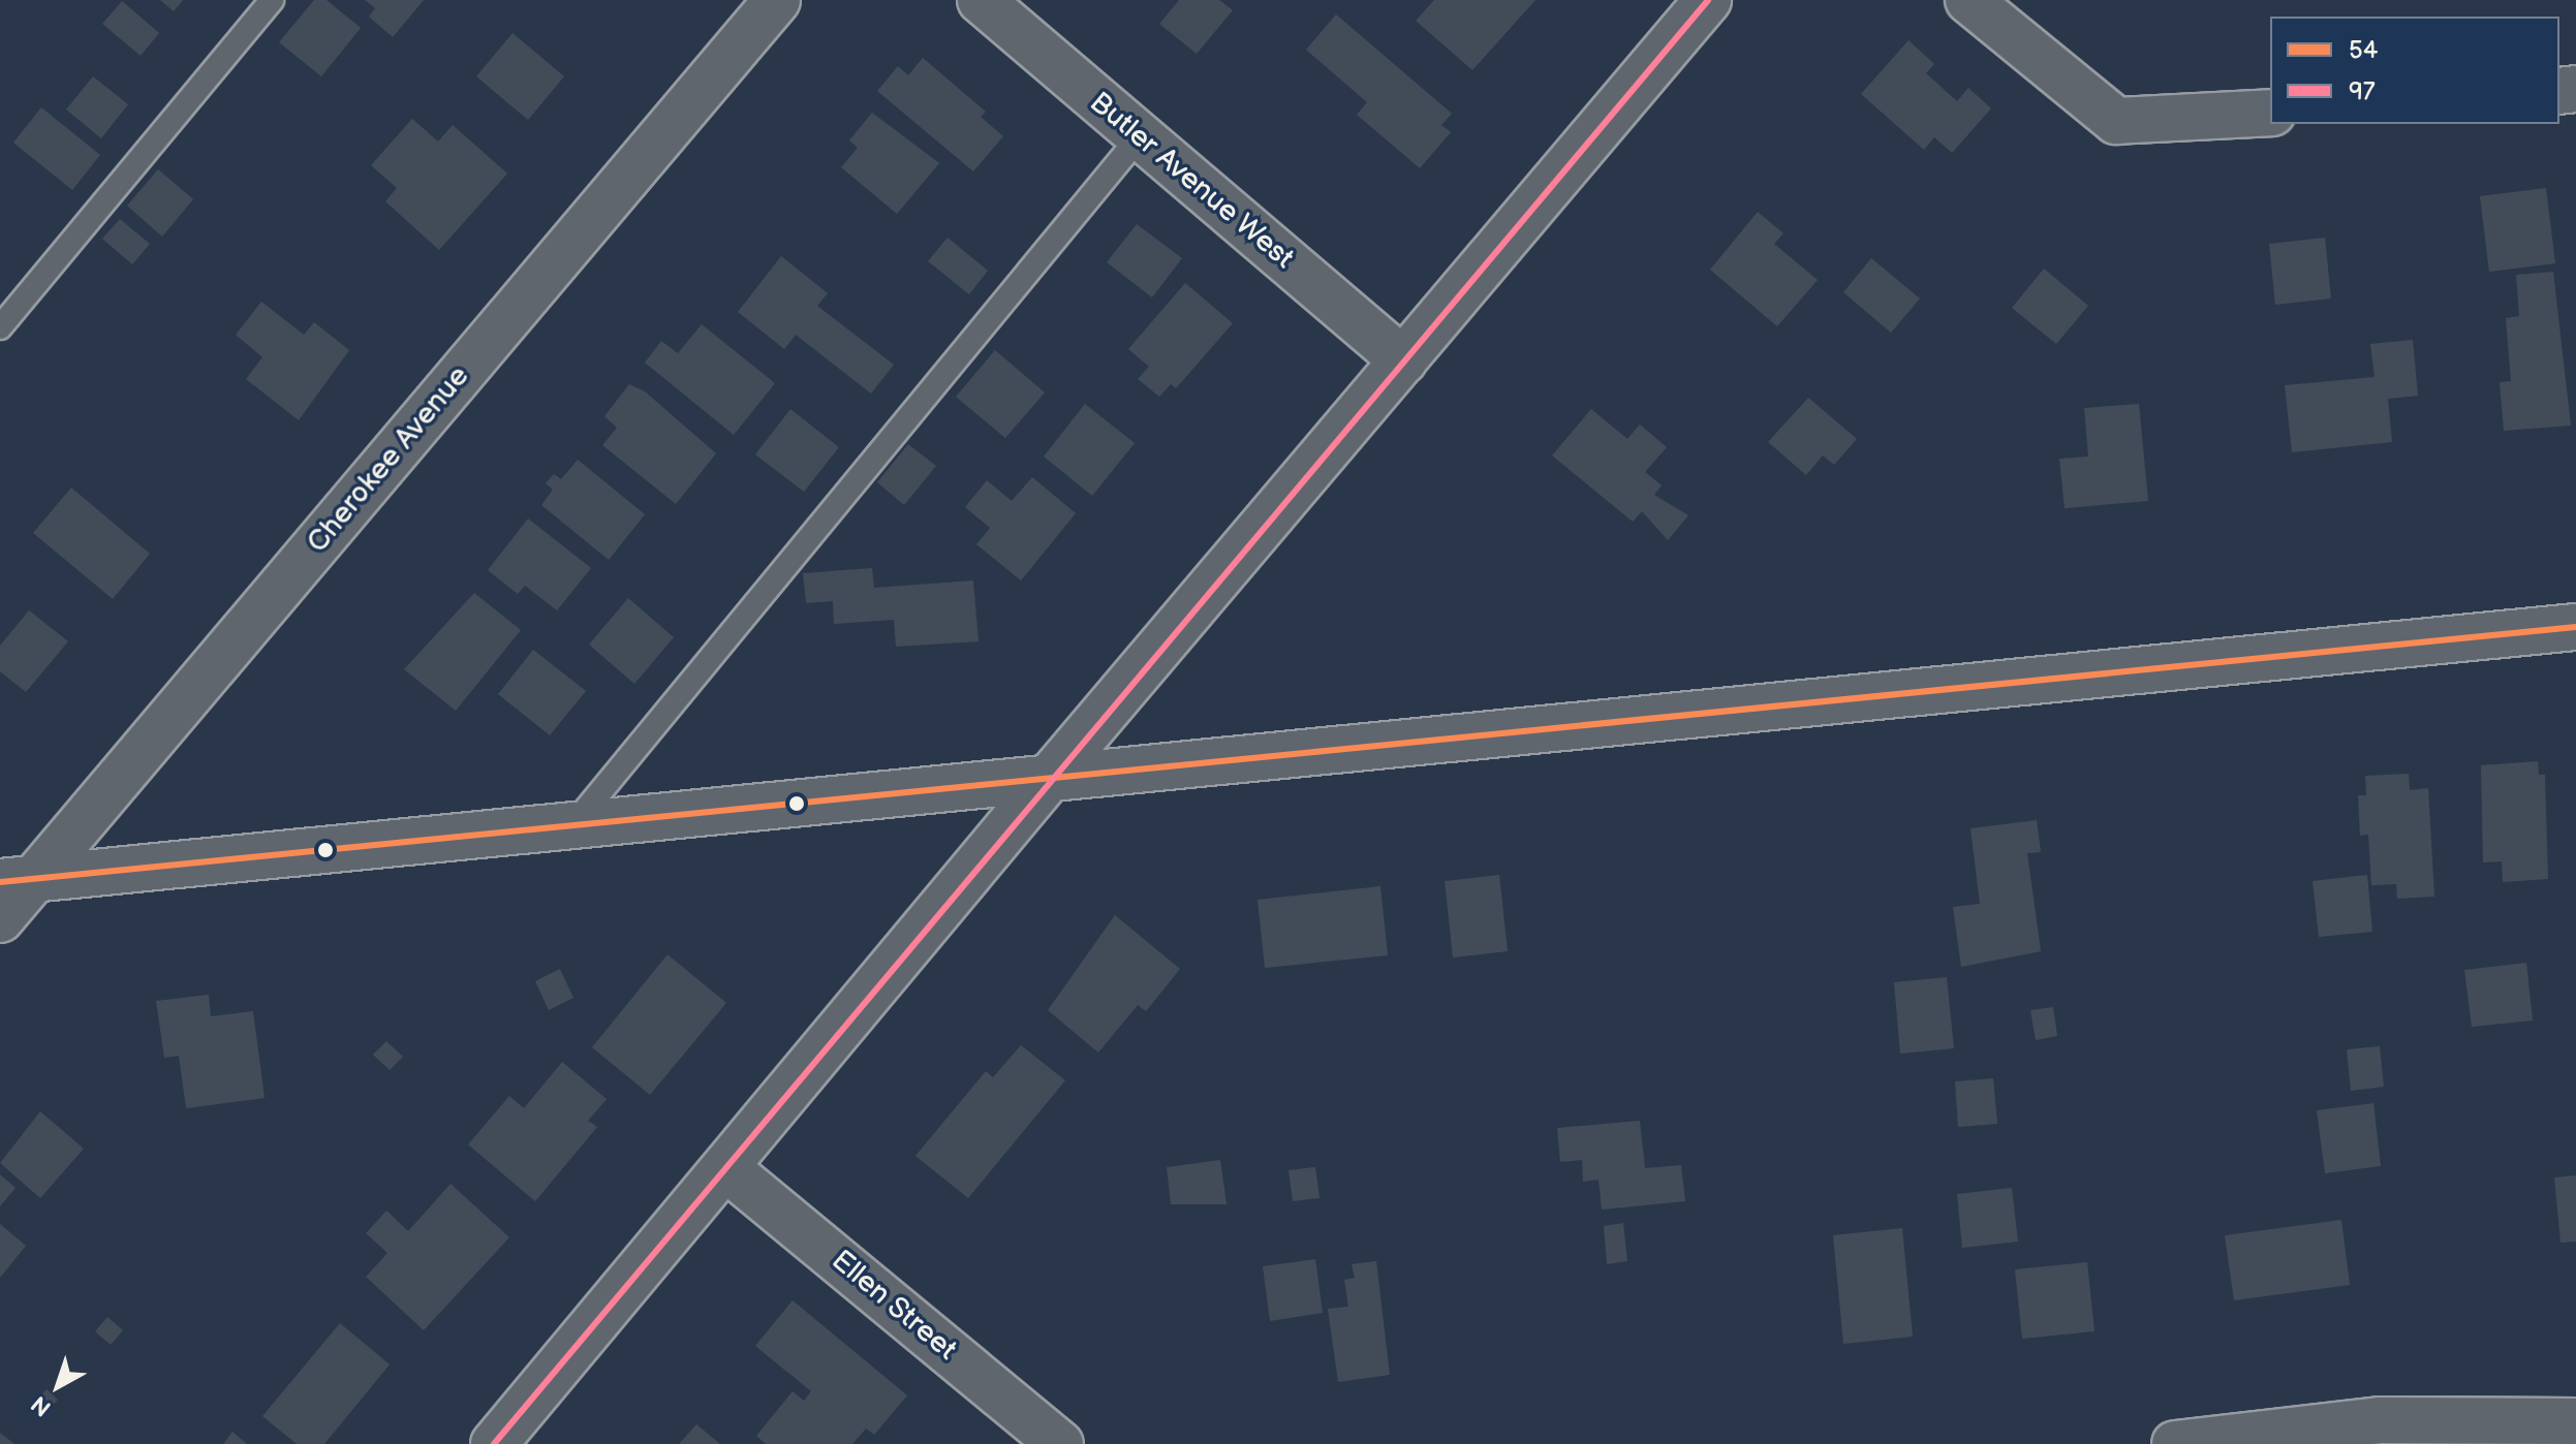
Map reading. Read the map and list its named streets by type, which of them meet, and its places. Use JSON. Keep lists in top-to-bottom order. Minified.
{"streets":{"street":["Butler Avenue West","Cherokee Avenue","Ellen Street"]},"lines":["transit line 97","transit line 54"],"legend":["54","97"],"north":"bottom left"}
